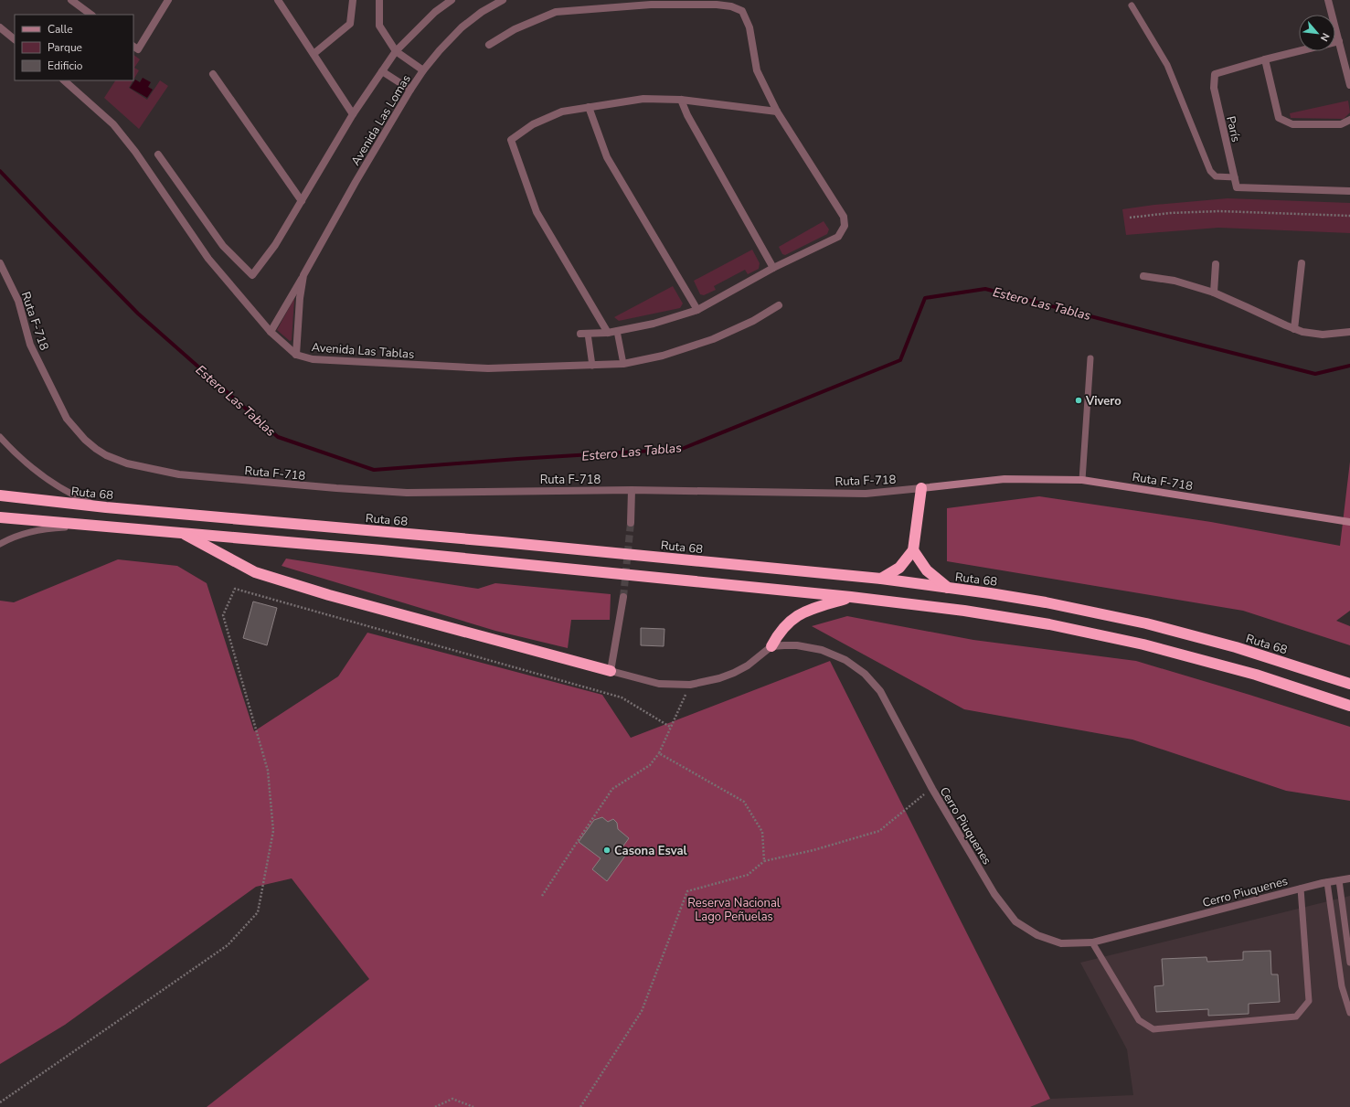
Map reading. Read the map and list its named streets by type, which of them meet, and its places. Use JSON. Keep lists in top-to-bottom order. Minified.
{"streets":{"highway":["Ruta 68"],"main road":["Ruta F-718"],"street":["Avenida Las Lomas","París","Avenida Las Tablas","Cerro Piuquenes"]},"crossings":[["Avenida Las Lomas","Avenida Las Tablas"]],"water":["Estero Las Tablas"],"parks":["Reserva Nacional Lago Peñuelas"],"places":["Vivero","Casona Esval"],"legend":["Calle","Parque","Edificio"],"north":"bottom right"}
